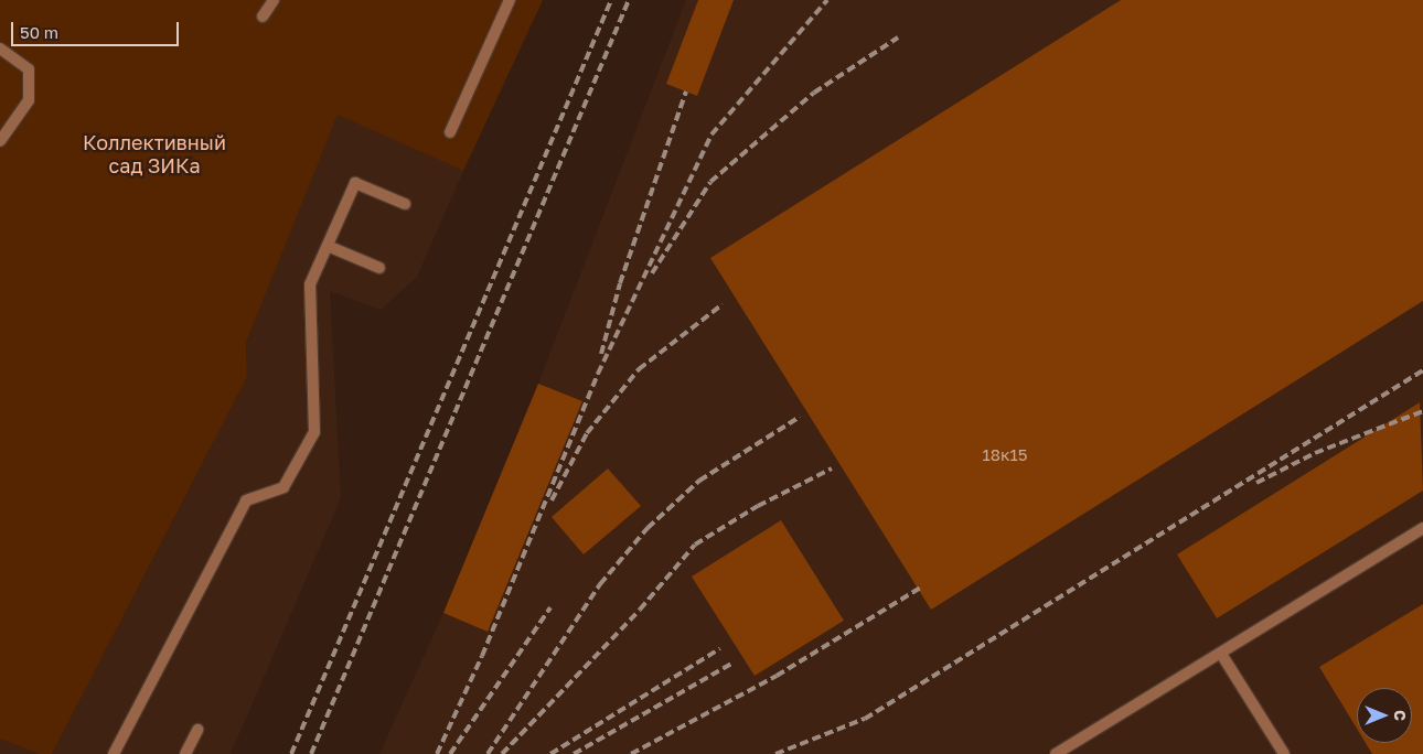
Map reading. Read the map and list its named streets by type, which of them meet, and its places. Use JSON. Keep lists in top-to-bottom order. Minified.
{"parks":["Коллективный сад ЗИКа"],"house_numbers":["18к15"],"scale_bar":"50 m","north":"right"}
